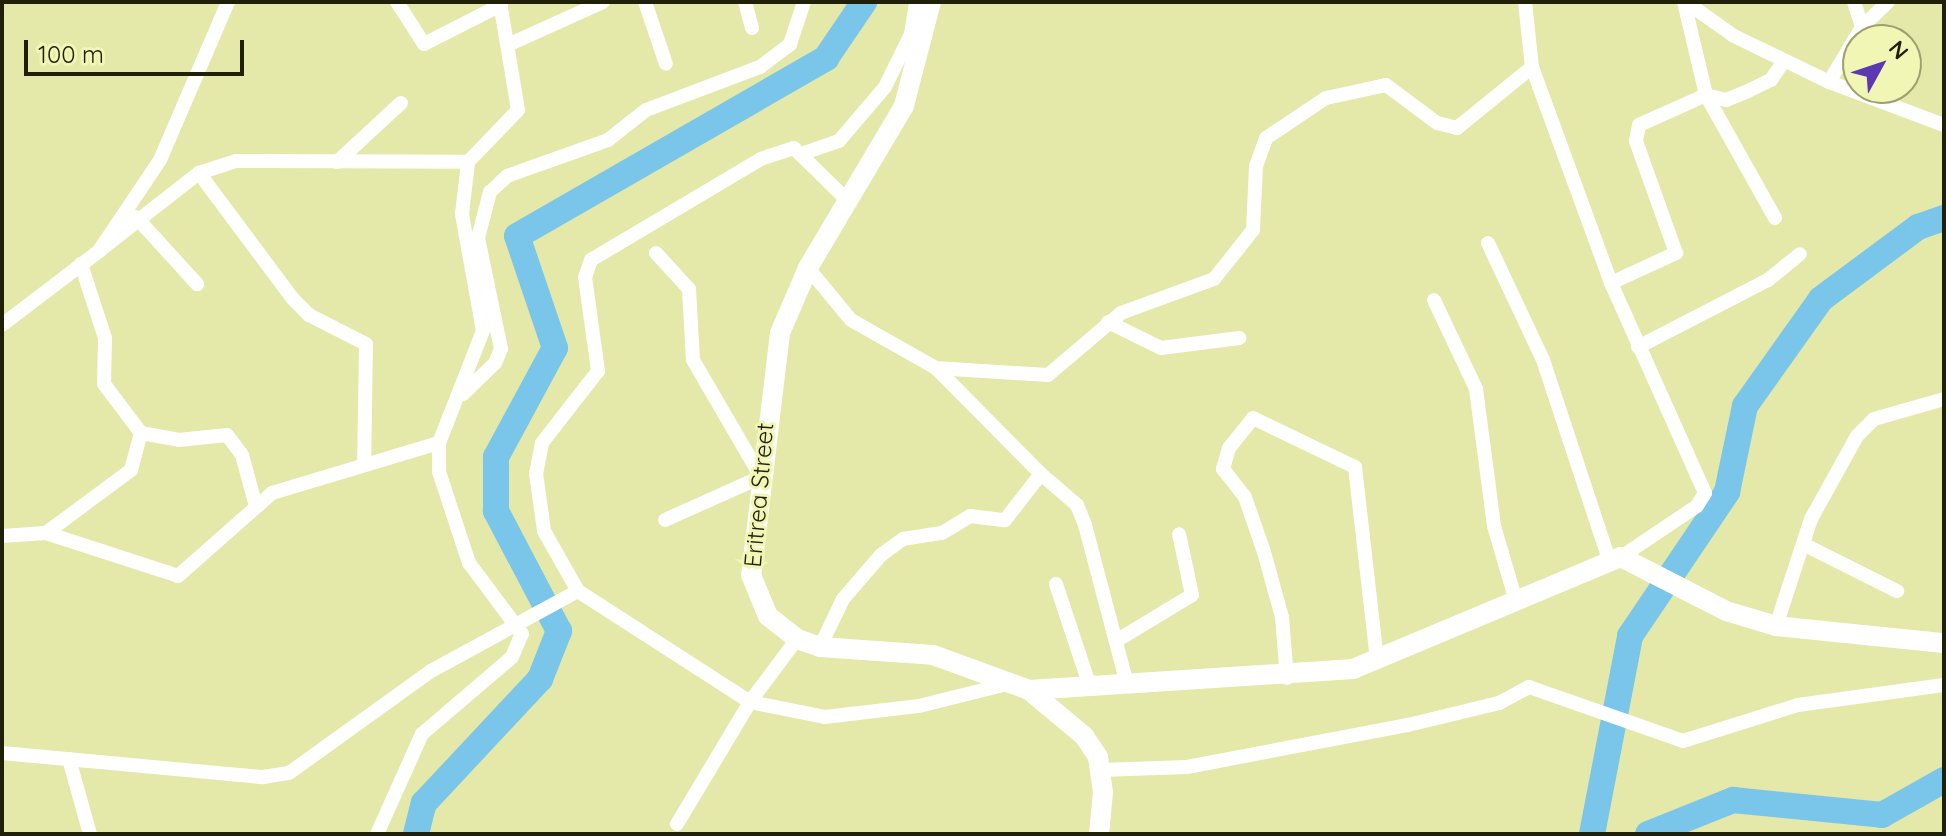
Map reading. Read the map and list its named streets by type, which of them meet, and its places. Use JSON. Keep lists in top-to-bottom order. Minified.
{"streets":{"main road":["Eritrea Street"]},"scale_bar":"100 m","north":"top right"}
